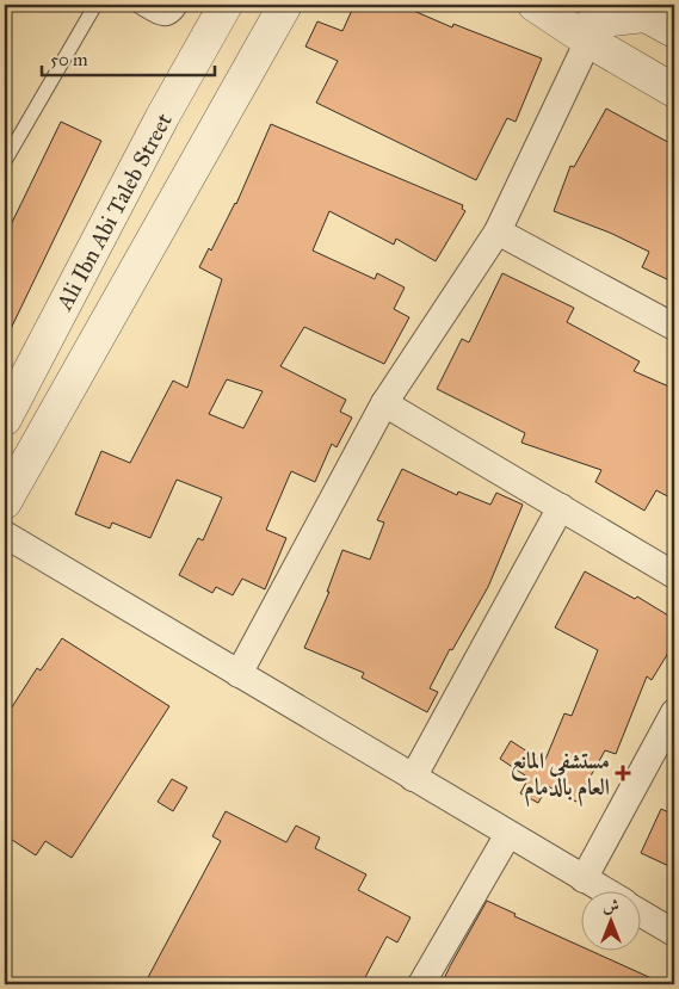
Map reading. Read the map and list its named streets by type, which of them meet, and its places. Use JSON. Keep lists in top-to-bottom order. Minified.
{"streets":{"street":["Ali Ibn Abi Taleb Street"]},"places":{"health":["مستشفى المانع العام بالدمام"]},"scale_bar":"50 m","north":"top"}
